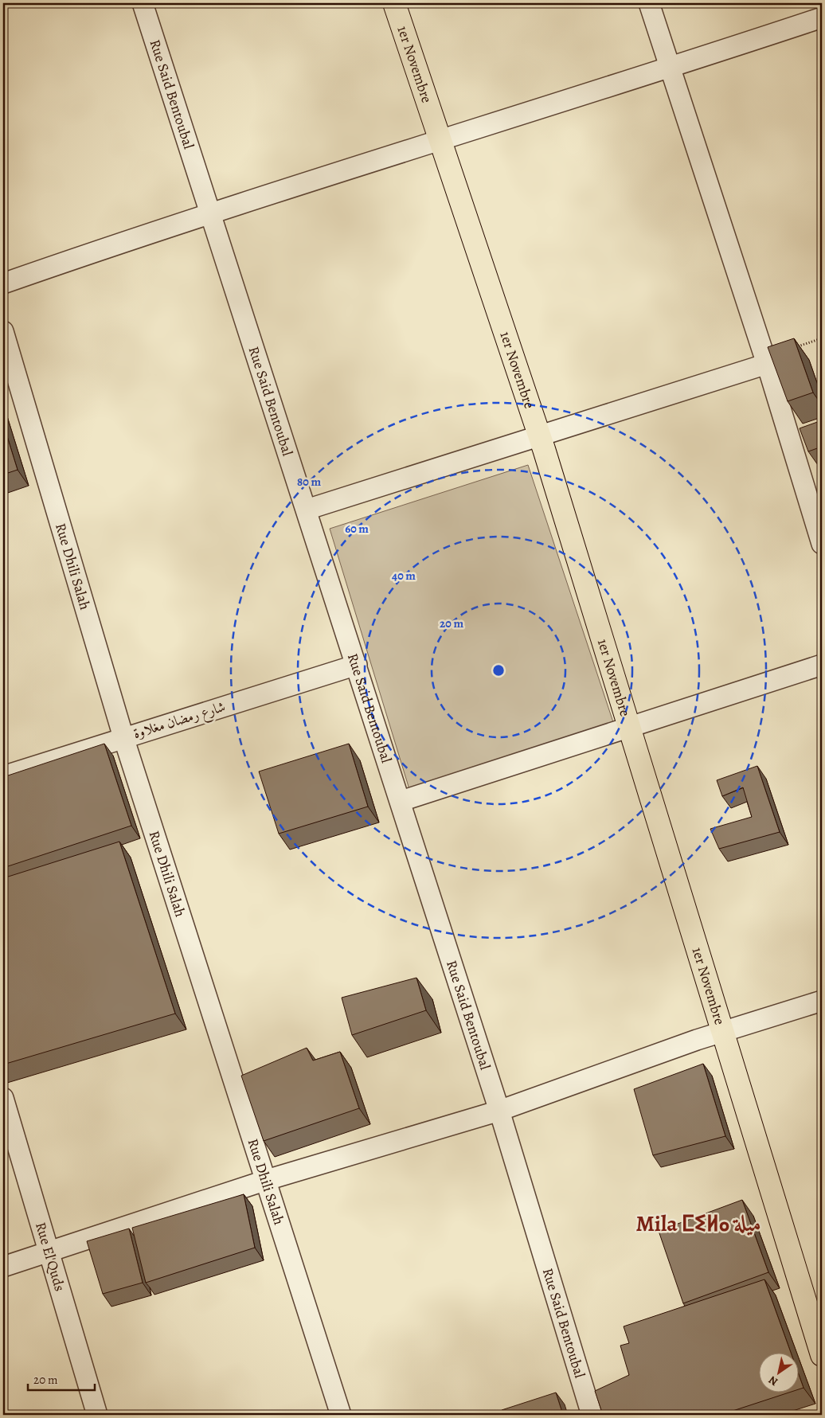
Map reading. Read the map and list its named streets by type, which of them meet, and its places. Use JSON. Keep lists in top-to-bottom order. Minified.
{"streets":{"main road":["1er Novembre"],"street":["Rue Said Bentoubal","Rue Dhili Salah","شارع رمضان مغلاوة","Rue El'Quds"]},"crossings":[["Rue Said Bentoubal","شارع رمضان مغلاوة"],["Rue Dhili Salah","شارع رمضان مغلاوة"]],"districts":["Mila ⵎⵉⵍⴰ ميلة"],"scale_bar":"20 m","north":"bottom left","rings":["80 m","60 m","40 m","20 m"]}
